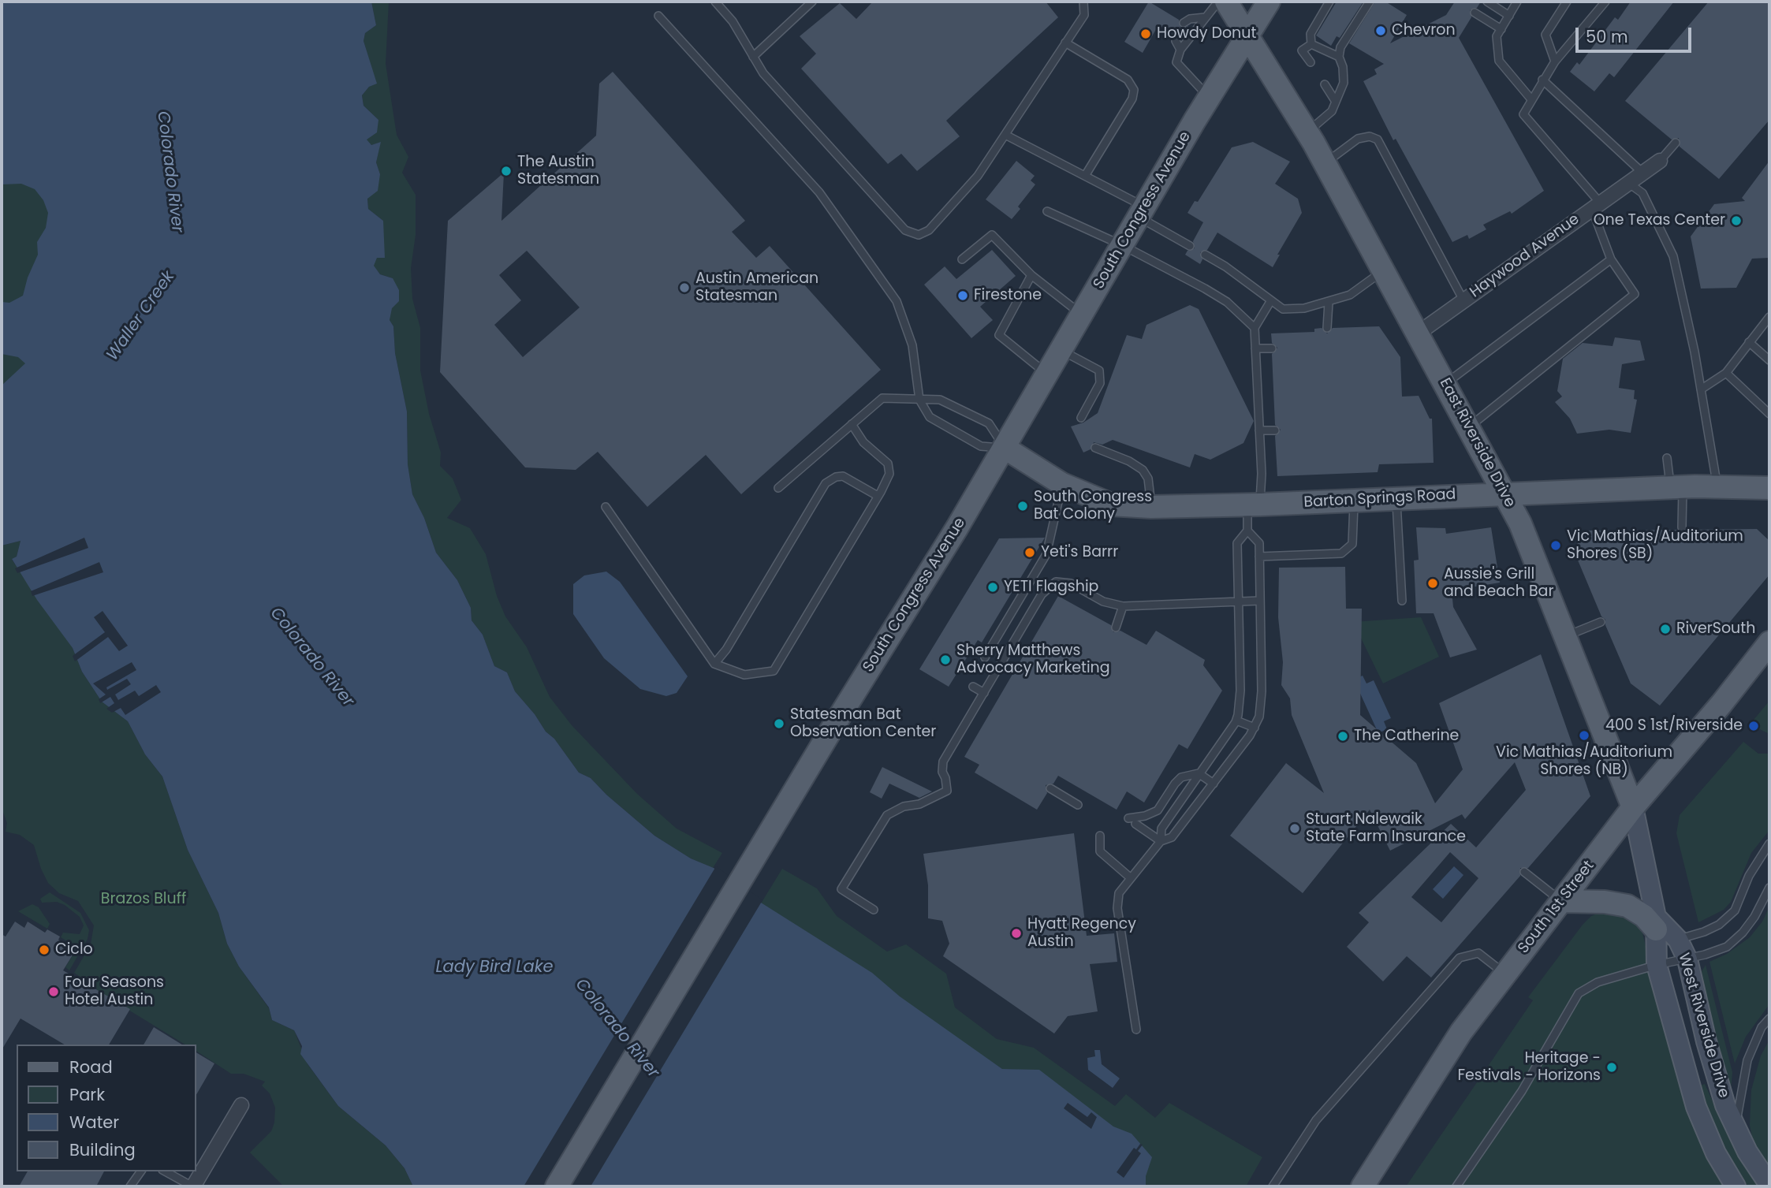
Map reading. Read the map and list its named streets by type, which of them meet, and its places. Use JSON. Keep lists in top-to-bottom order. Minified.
{"streets":{"main road":["South Congress Avenue","East Riverside Drive","Barton Springs Road","South 1st Street"],"street":["Haywood Avenue","West Riverside Drive"]},"crossings":[["South Congress Avenue","East Riverside Drive"],["South Congress Avenue","Barton Springs Road"],["Haywood Avenue","East Riverside Drive"],["East Riverside Drive","Barton Springs Road"],["East Riverside Drive","South 1st Street"],["East Riverside Drive","West Riverside Drive"]],"water":["Colorado River","Waller Creek","Lady Bird Lake"],"parks":["Brazos Bluff"],"places":["Chevron","Howdy Donut","The Austin Statesman","One Texas Center","Austin American Statesman","Firestone","South Congress Bat Colony","Vic Mathias/Auditorium Shores (SB)","Yeti's Barrr","Aussie's Grill and Beach Bar","YETI Flagship","RiverSouth","Sherry Matthews Advocacy Marketing","Statesman Bat Observation Center","400 S 1st/Riverside","Vic Mathias/Auditorium Shores (NB)","The Catherine","Stuart Nalewaik State Farm Insurance","Hyatt Regency Austin","Ciclo","Four Seasons Hotel Austin","Heritage - Festivals - Horizons"],"legend":["Road","Park","Water","Building"],"scale_bar":"50 m"}
